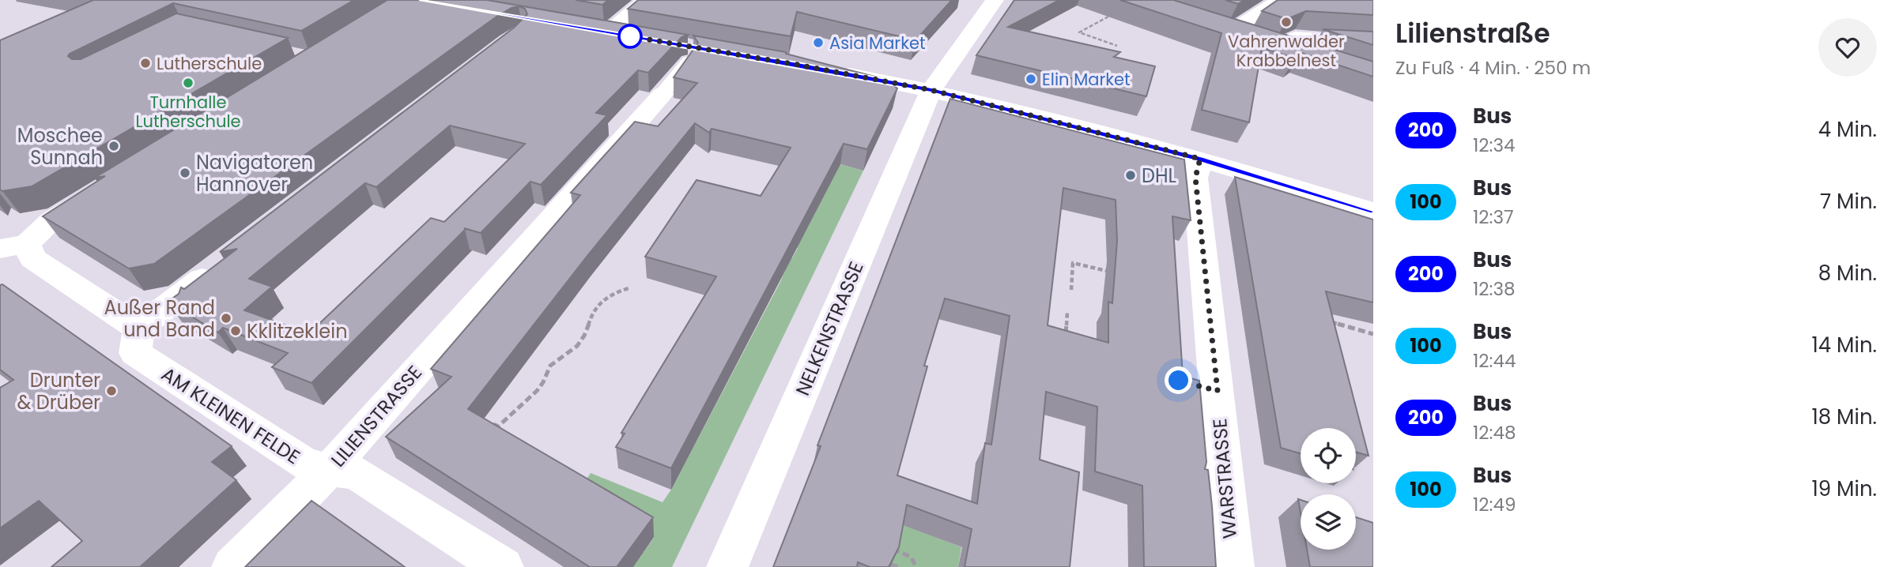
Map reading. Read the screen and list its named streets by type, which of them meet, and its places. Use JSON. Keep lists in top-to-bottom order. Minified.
{"streets":{"street":["NELKENSTRASSE","AM KLEINEN FELDE","LILIENSTRASSE","WARSTRASSE"]},"crossings":[["AM KLEINEN FELDE","LILIENSTRASSE"]],"places":["Vahrenwalder Krabbelnest","Asia Market","Lutherschule","Elin Market","Turnhalle Lutherschule","Moschee Sunnah","Navigatoren Hannover","DHL","Außer Rand und Band","Kklitzeklein","Drunter & Drüber"],"lines":["bus line 200"],"page":{"heading":["Lilienstraße","Zu Fuß · 4 Min. · 250 m"],"list":[{"mark":"200","name":"Bus","note":"12:34","value":"4 Min."},{"mark":"100","name":"Bus","note":"12:37","value":"7 Min."},{"mark":"200","name":"Bus","note":"12:38","value":"8 Min."},{"mark":"100","name":"Bus","note":"12:44","value":"14 Min."},{"mark":"200","name":"Bus","note":"12:48","value":"18 Min."},{"mark":"100","name":"Bus","note":"12:49","value":"19 Min."}]}}
